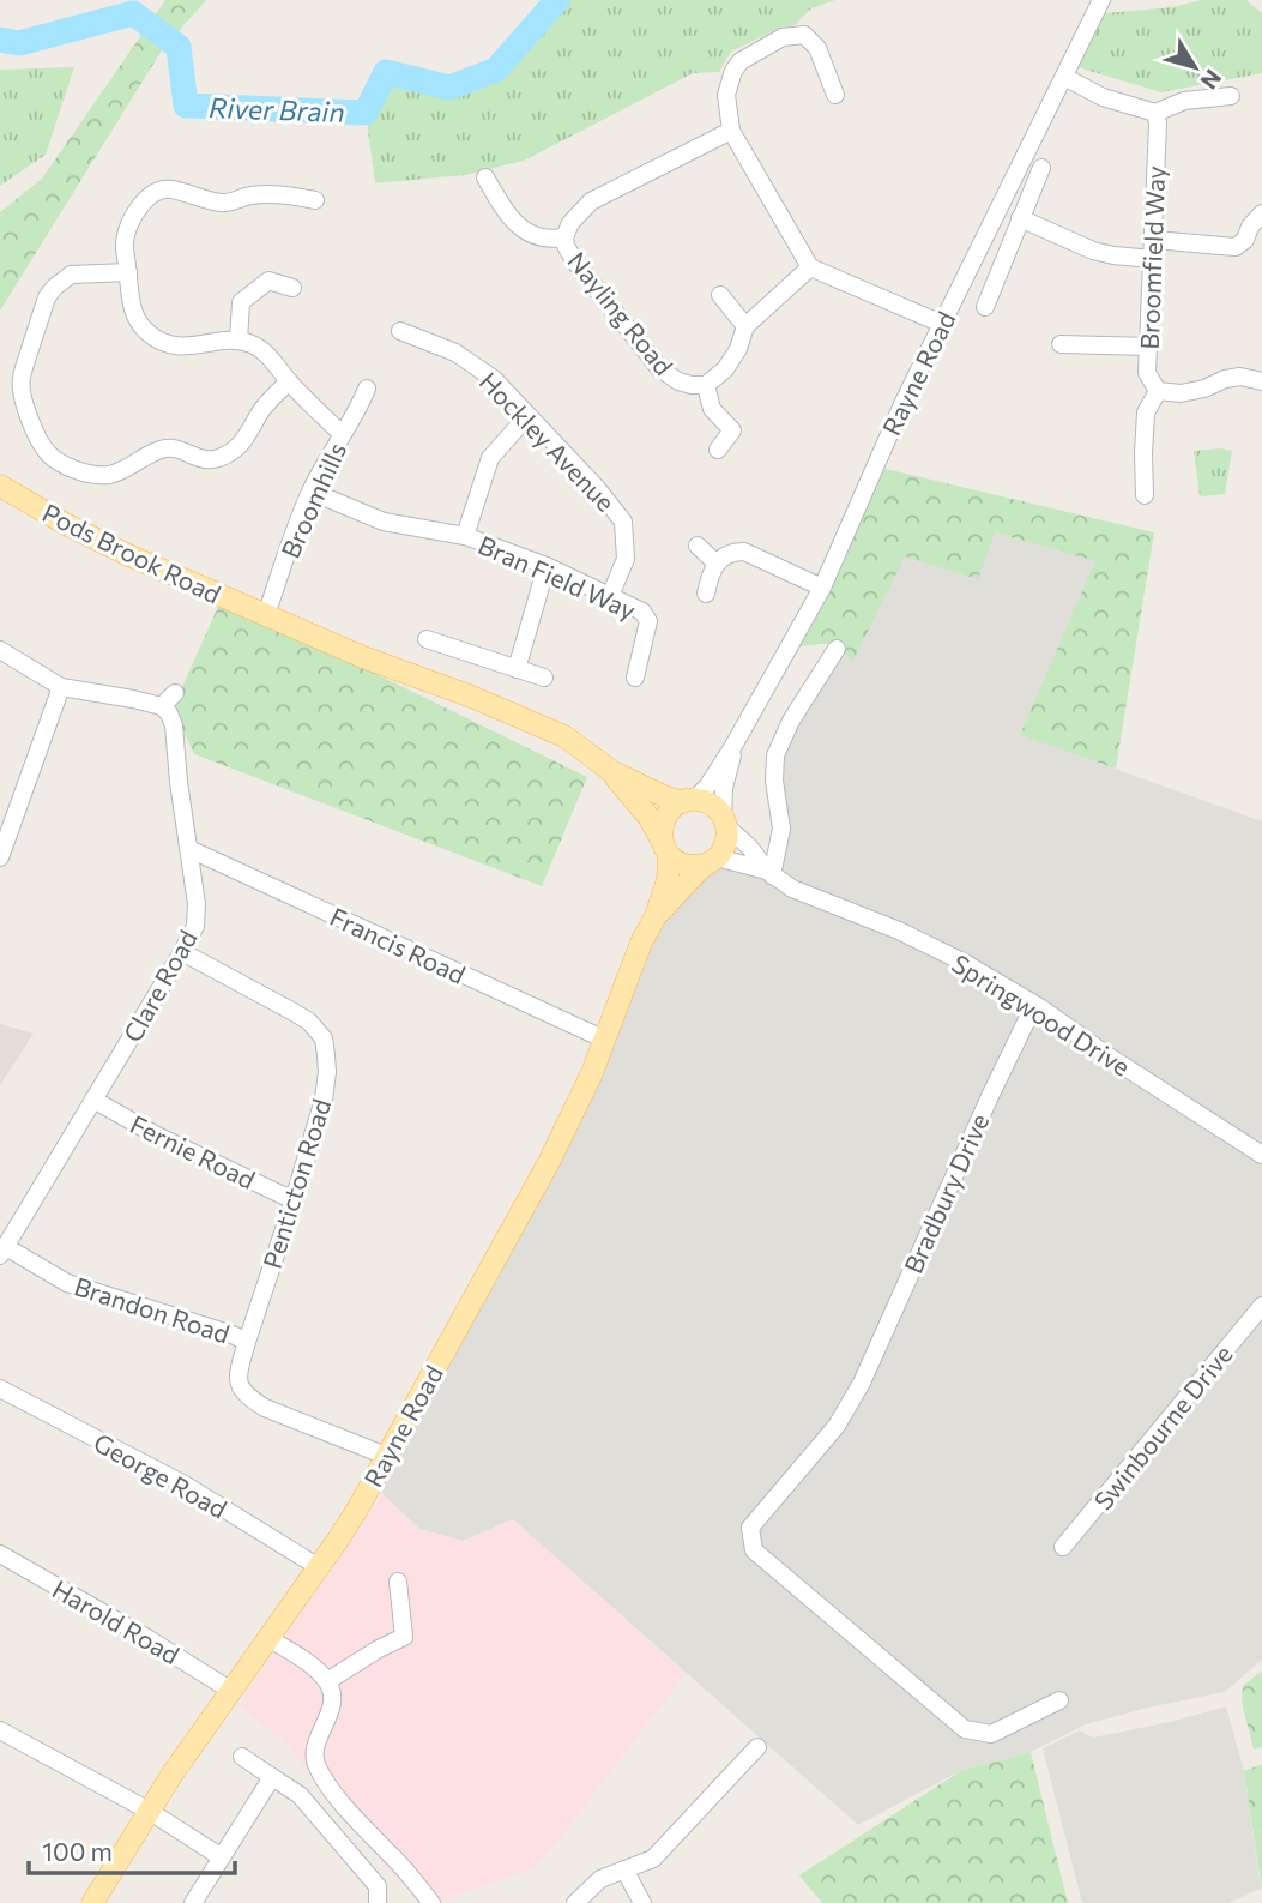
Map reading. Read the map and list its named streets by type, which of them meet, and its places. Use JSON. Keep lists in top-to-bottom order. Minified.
{"streets":{"main road":["Rayne Road","Pods Brook Road"],"street":["Broomfield Way","Nayling Road","Hockley Avenue","Broomhills","Bran Field Way","Francis Road","Clare Road","Springwood Drive","Fernie Road","Penticton Road","Bradbury Drive","Brandon Road","Swinbourne Drive","George Road","Harold Road"]},"crossings":[["Rayne Road","Francis Road"],["Rayne Road","Springwood Drive"],["Rayne Road","Brandon Road"],["Rayne Road","George Road"],["Rayne Road","Harold Road"],["Hockley Avenue","Bran Field Way"],["Broomhills","Pods Brook Road"],["Broomhills","Bran Field Way"],["Francis Road","Clare Road"],["Clare Road","Fernie Road"],["Clare Road","Penticton Road"],["Clare Road","Brandon Road"],["Springwood Drive","Bradbury Drive"],["Fernie Road","Penticton Road"],["Penticton Road","Brandon Road"]],"water":["River Brain"],"scale_bar":"100 m","north":"bottom right"}
